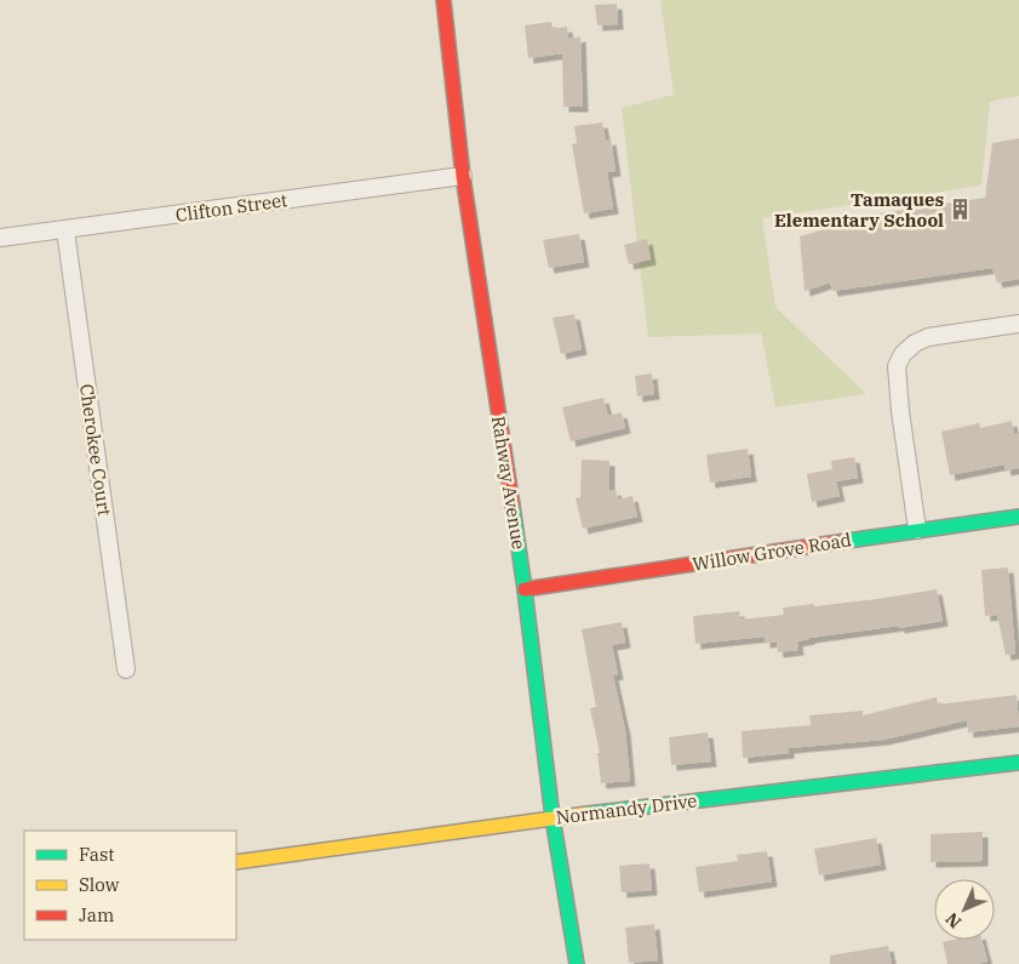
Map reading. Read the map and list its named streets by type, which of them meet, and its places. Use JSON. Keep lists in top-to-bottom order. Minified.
{"streets":{"street":["Clifton Street","Cherokee Court","Rahway Avenue","Willow Grove Road","Normandy Drive"]},"crossings":[["Clifton Street","Cherokee Court"],["Clifton Street","Rahway Avenue"],["Rahway Avenue","Willow Grove Road"],["Rahway Avenue","Normandy Drive"]],"places":{"building":["Tamaques Elementary School"]},"legend":["Fast","Slow","Jam"],"north":"bottom left"}
